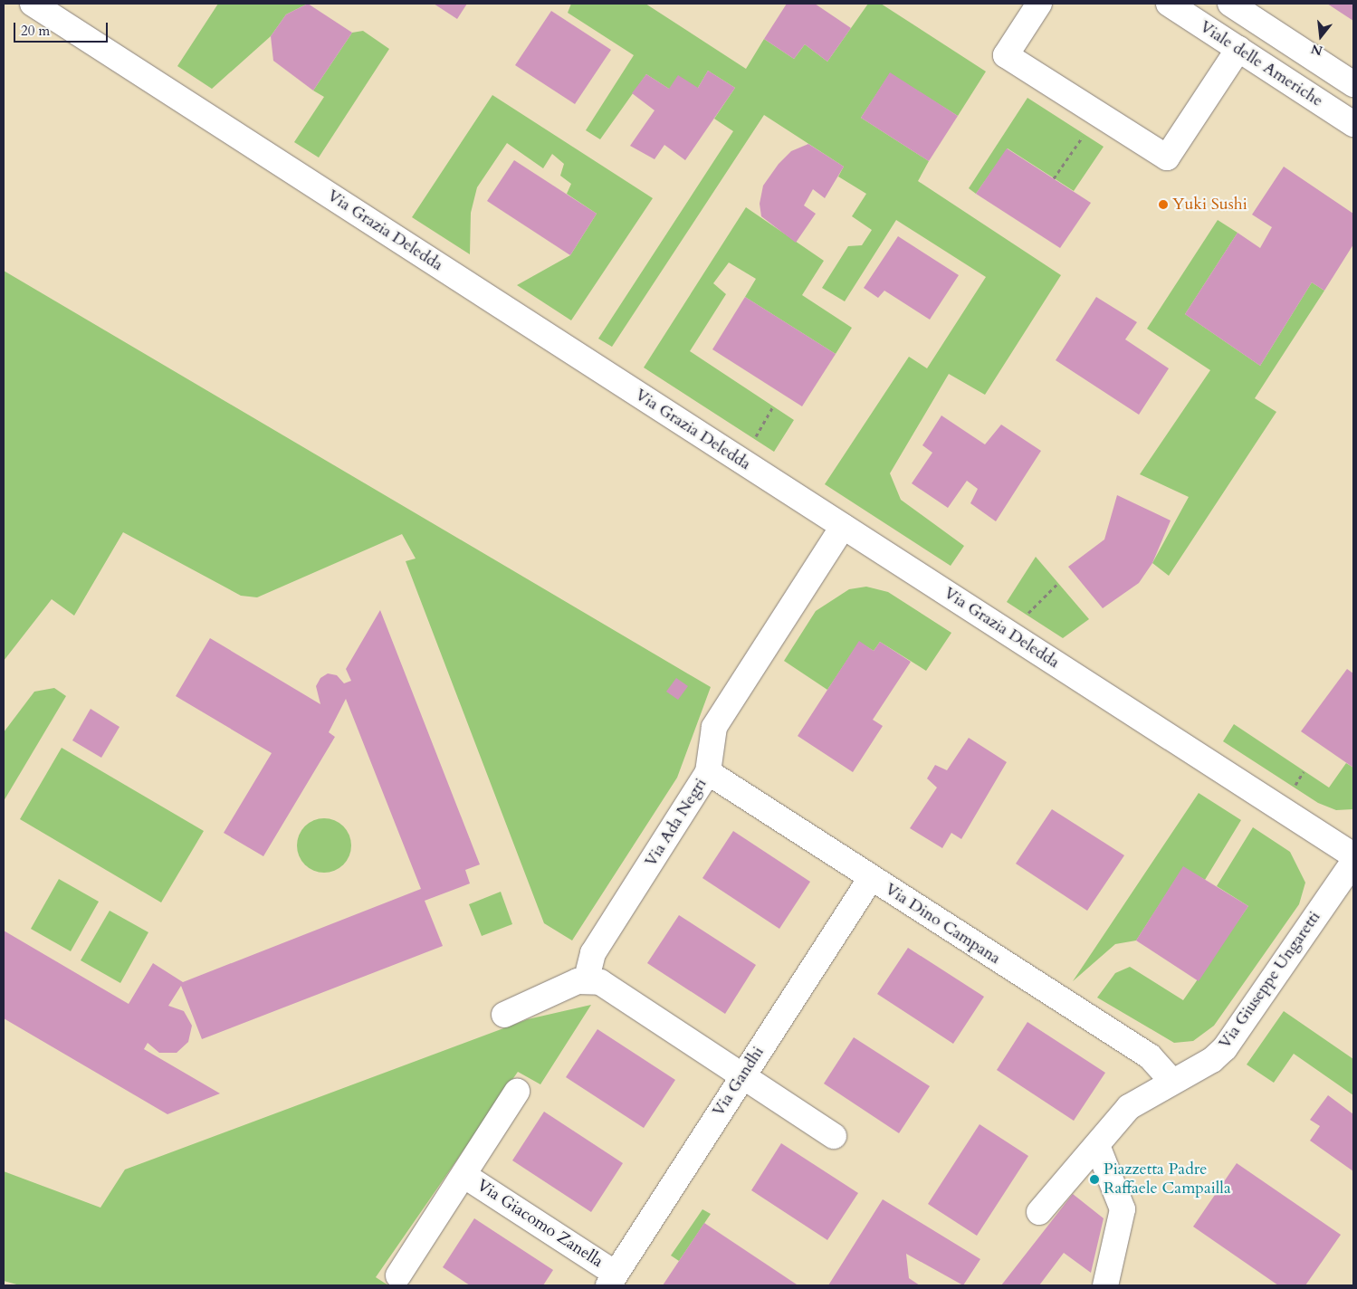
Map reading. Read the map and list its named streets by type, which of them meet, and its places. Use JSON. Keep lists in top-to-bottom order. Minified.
{"streets":{"street":["Viale delle Americhe","Via Grazia Deledda","Via Ada Negri","Via Dino Campana","Via Giuseppe Ungaretti","Via Gandhi","Via Giacomo Zanella"]},"crossings":[["Via Grazia Deledda","Via Ada Negri"],["Via Ada Negri","Via Dino Campana"],["Via Dino Campana","Via Giuseppe Ungaretti"],["Via Dino Campana","Via Gandhi"],["Via Gandhi","Via Giacomo Zanella"]],"places":["Yuki Sushi","Piazzetta Padre Raffaele Campailla"],"scale_bar":"20 m","north":"bottom"}
